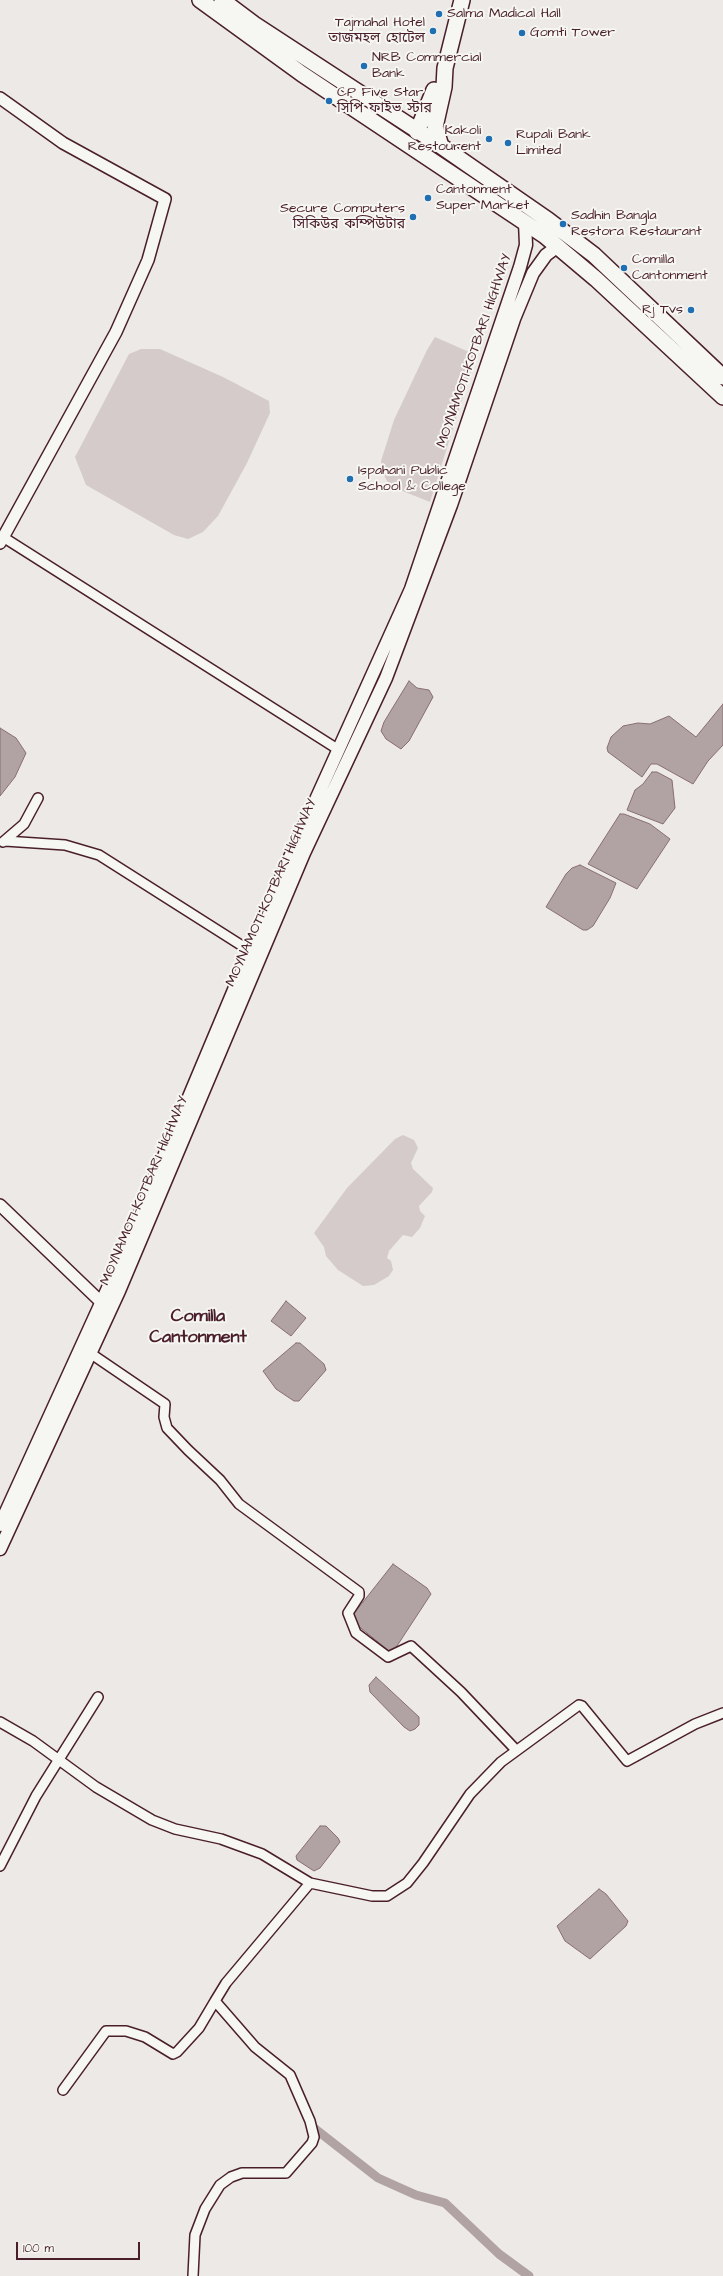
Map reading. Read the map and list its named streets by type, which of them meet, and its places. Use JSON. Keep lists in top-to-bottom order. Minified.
{"streets":{"main road":["MOYNAMOTI–KOTBARI HIGHWAY"]},"districts":["Comilla Cantonment"],"places":["Salma Madical Hall","Tajmahal Hotel তাজমহল হোটেল","Gomti Tower","NRB Commercial Bank","CP Five Star সিপি ফাইভ স্টার","Kakoli Restourent","Rupali Bank Limited","Cantonment Super Market","Secure Computers সিকিউর কম্পিউটার","Sadhin Bangla Restora Restaurant","Comilla Cantonment","Rj Tvs","Ispahani Public School & College"],"scale_bar":"100 m"}
